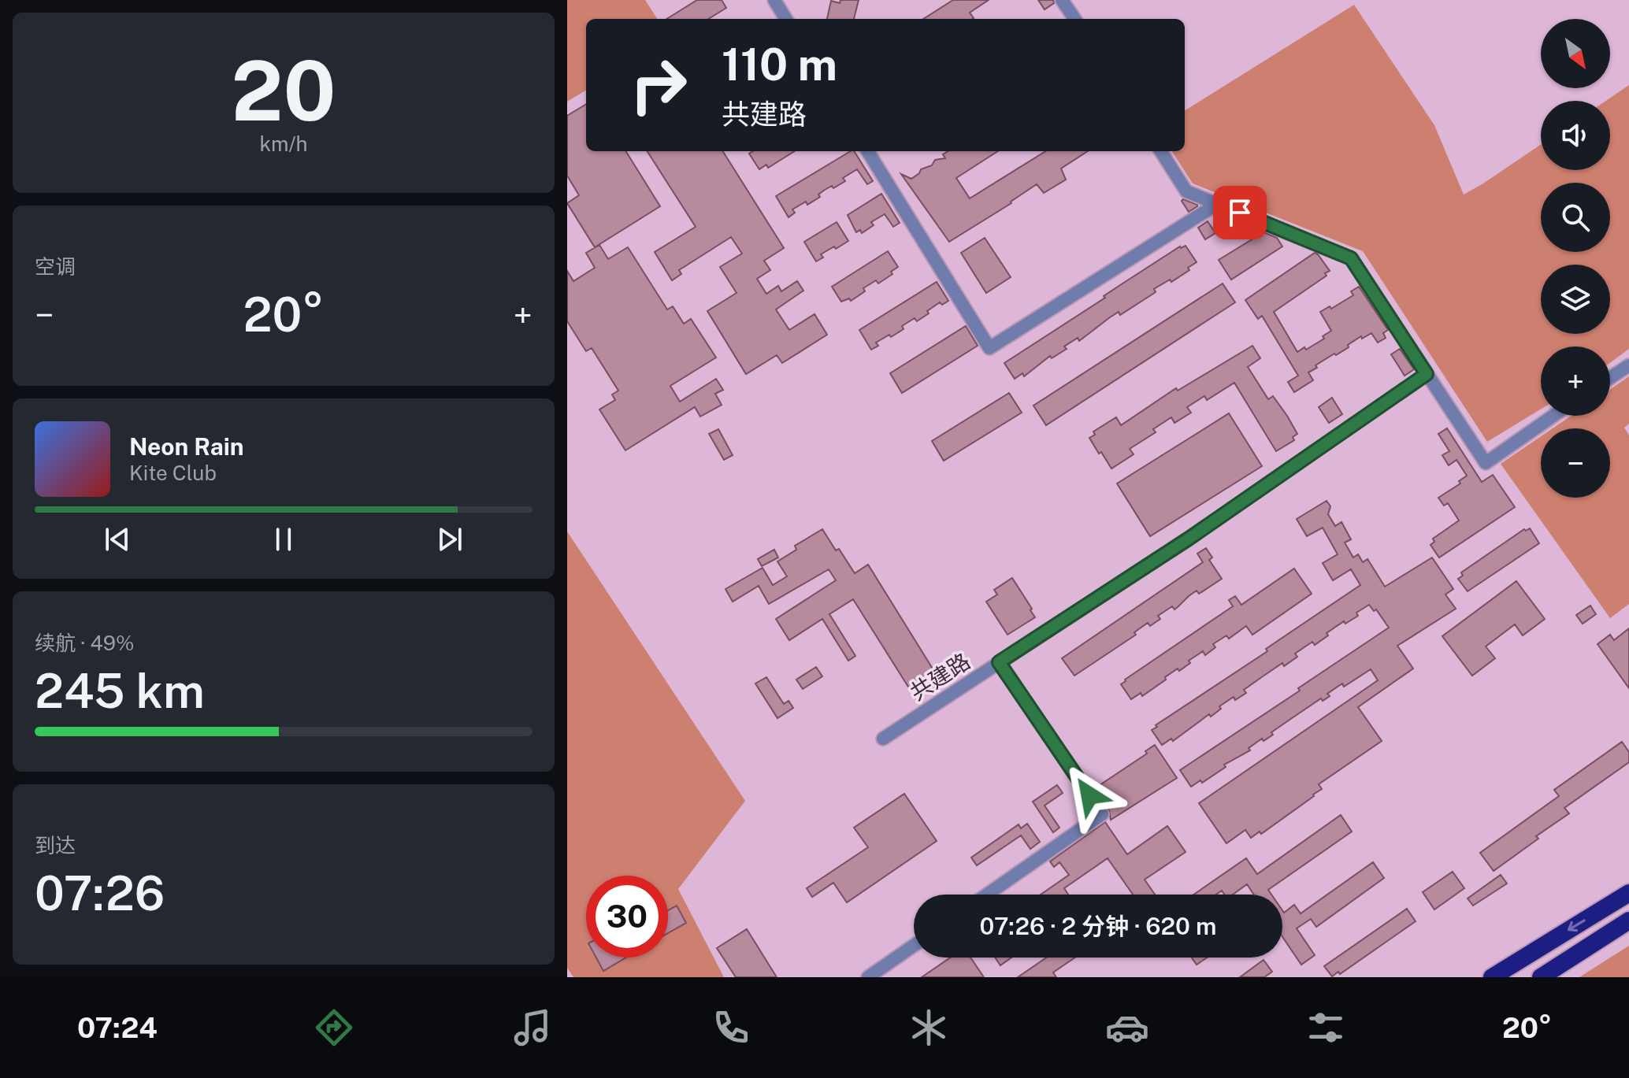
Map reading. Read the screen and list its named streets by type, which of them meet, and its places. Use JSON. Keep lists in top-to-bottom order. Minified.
{"streets":{"street":["共建路"]},"north":"bottom right","page":{"tile":[["20","km/h"],"空调",["续航 · 49%","245 km"],["到达","07:26"]],"map_buttons":["+","−"],"turn":["110 m","共建路"],"heat":["−","20°","+"],"song":["Neon Rain","Kite Club"],"limit":"30","trip":"07:26 · 2 分钟 · 620 m","tabs":["07:24","20°"]}}
